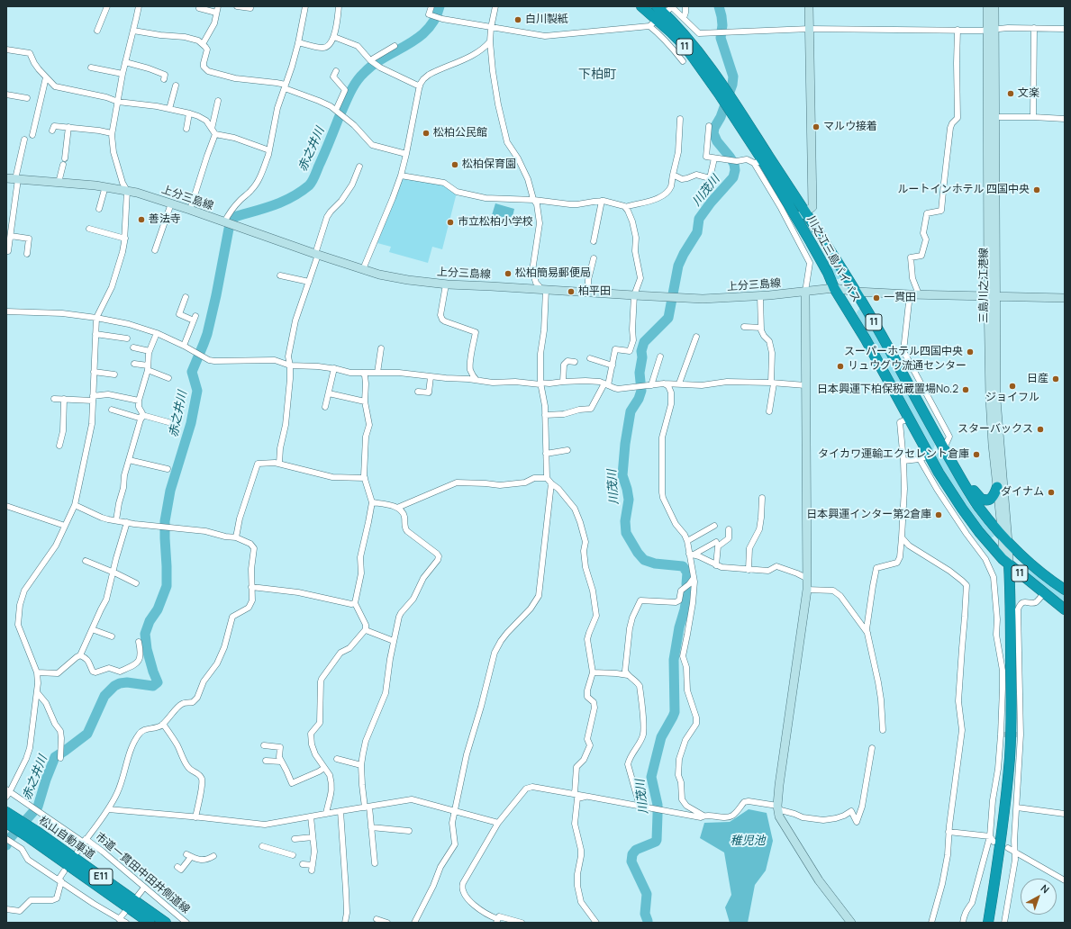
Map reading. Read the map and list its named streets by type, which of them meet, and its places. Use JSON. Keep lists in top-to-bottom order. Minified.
{"streets":{"highway":["11","川之江三島バイパス","松山自動車道","E11"],"main road":["上分三島線","三島川之江港線"],"street":["市道一貫田中田井側道線"]},"crossings":[["上分三島線","川之江三島バイパス"],["上分三島線","三島川之江港線"],["川之江三島バイパス","三島川之江港線"]],"districts":["下柏町"],"water":["赤之井川","川茂川","稚児池"],"places":["白川製紙","文楽","マルウ接着","松柏公民館","松柏保育園","ルートインホテル 四国中央","善法寺","市立松柏小学校","松柏簡易郵便局","柏平田","一貫田","スーパーホテル四国中央","リュウグウ流通センター","日産","ジョイフル","日本興運下柏保税蔵置場No.2","スターバックス","タイカワ運輸エクセレント倉庫","ダイナム","日本興運インター第2倉庫"],"north":"top right"}
